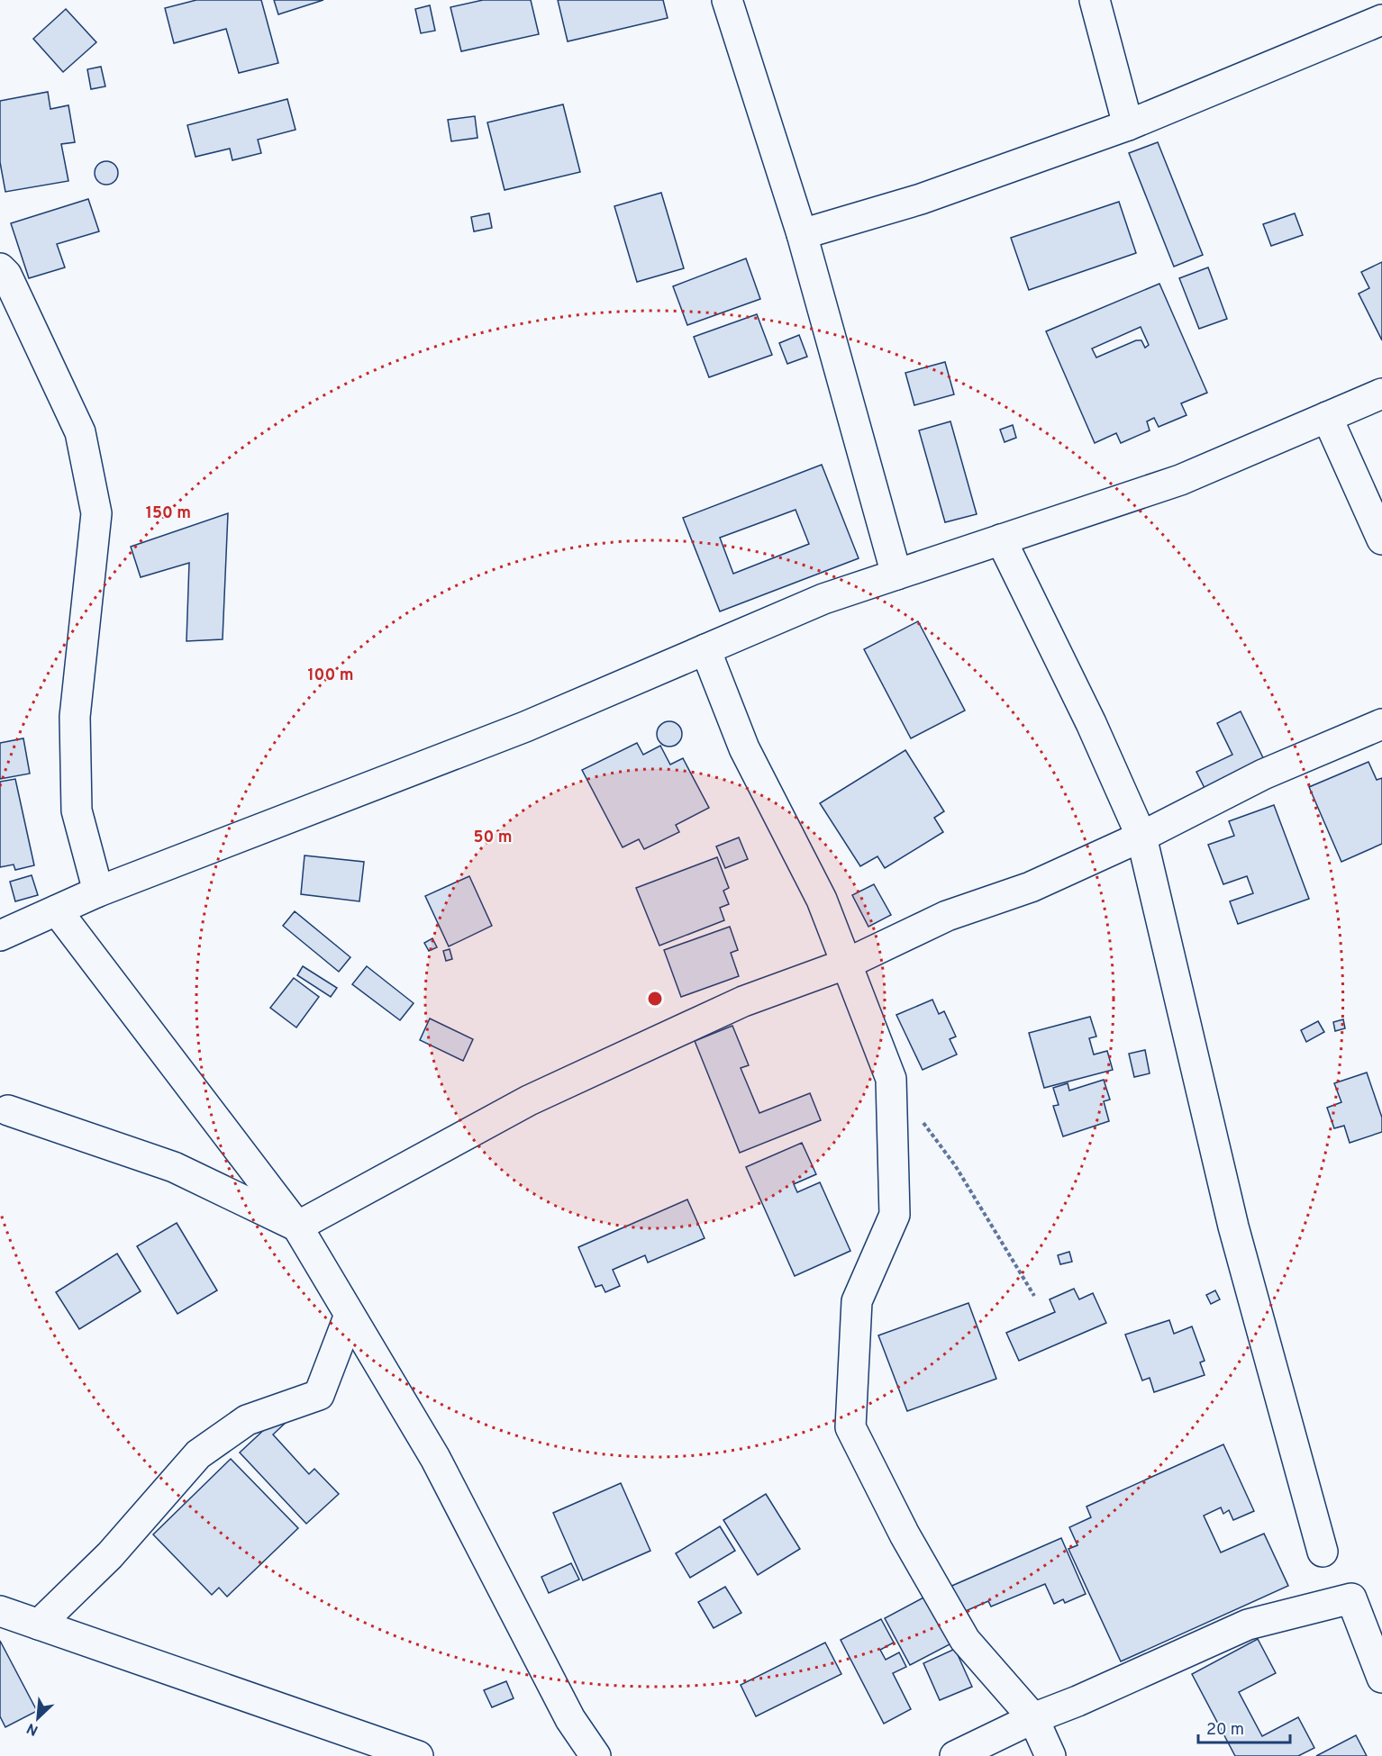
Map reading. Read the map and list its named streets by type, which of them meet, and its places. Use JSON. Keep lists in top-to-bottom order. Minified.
{"scale_bar":"20 m","north":"bottom left","rings":["150 m","100 m","50 m"]}
